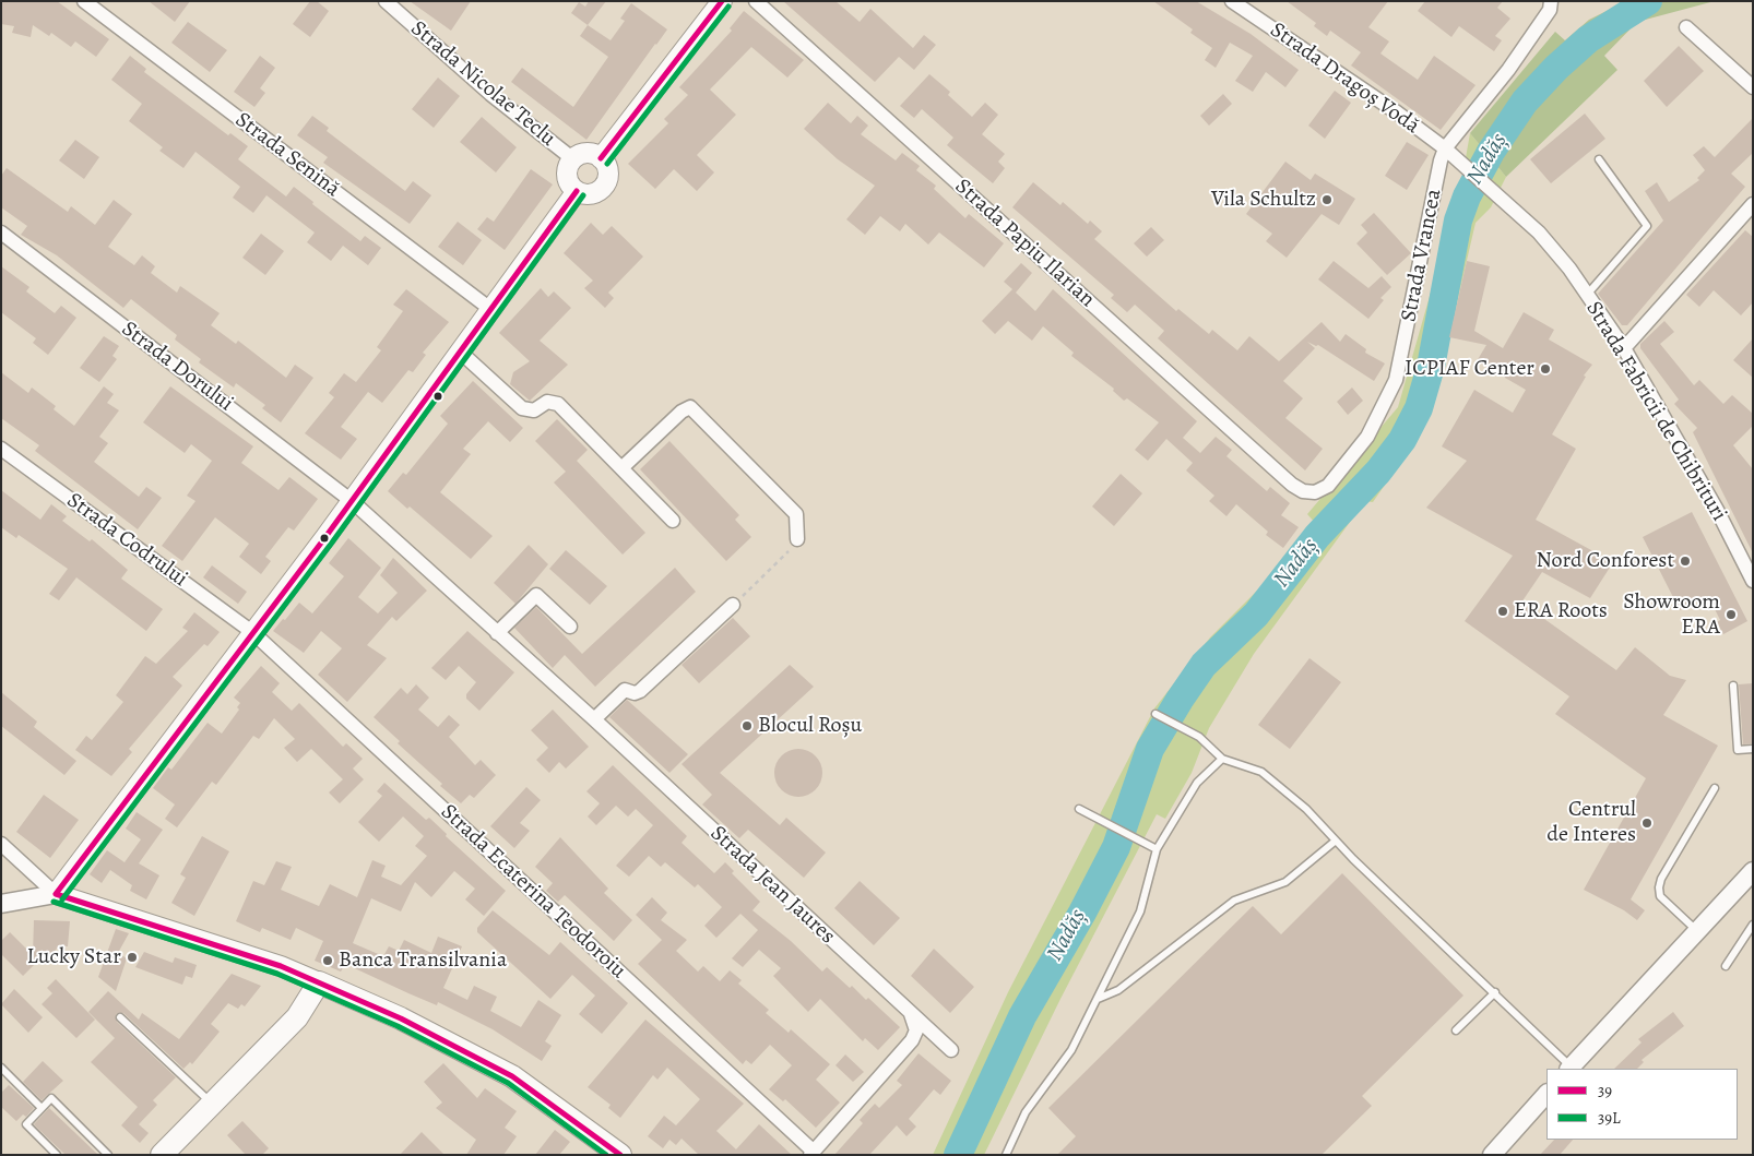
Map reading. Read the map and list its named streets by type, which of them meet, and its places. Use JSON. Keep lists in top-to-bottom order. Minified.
{"streets":{"street":["Strada Dragoș Vodă","Strada Nicolae Teclu","Strada Senină","Strada Papiu Ilarian","Strada Vrancea","Strada Dorului","Strada Fabricii de Chibrituri","Strada Codrului","Strada Jean Jaures","Strada Ecaterina Teodoroiu"]},"crossings":[["Strada Dragoș Vodă","Strada Vrancea"],["Strada Dragoș Vodă","Strada Fabricii de Chibrituri"],["Strada Papiu Ilarian","Strada Vrancea"],["Strada Vrancea","Strada Fabricii de Chibrituri"],["Strada Dorului","Strada Jean Jaures"],["Strada Codrului","Strada Ecaterina Teodoroiu"]],"water":["Nadăș"],"places":["Vila Schultz","ICPIAF Center","Nord Conforest","ERA Roots","Showroom ERA","Blocul Roșu","Centrul de Interes","Lucky Star","Banca Transilvania"],"lines":["transit line 39","transit line 39L"],"legend":["39","39L"]}
